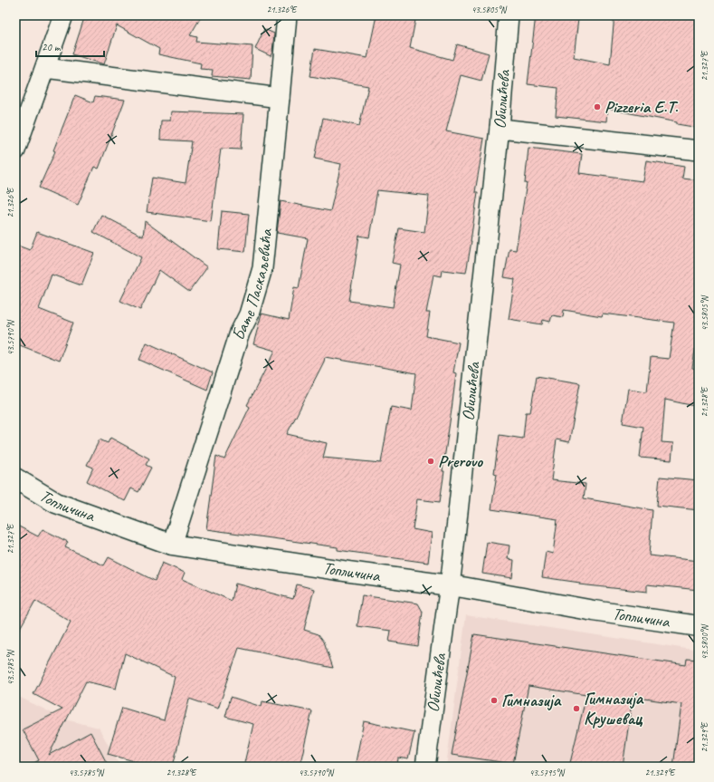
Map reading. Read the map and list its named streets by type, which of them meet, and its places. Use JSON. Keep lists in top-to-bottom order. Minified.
{"streets":{"street":["Обилићева","Бате Паскаљевића","Топличина"]},"crossings":[["Обилићева","Топличина"],["Бате Паскаљевића","Топличина"]],"places":["Pizzeria E.T.","Prerovo","Гимназија","Гимназија Крушевац"],"scale_bar":"20 m","coordinates":["21.326°E","43.5805°N","21.327°E","43.5790°N","21.328°E","43.5800°N","43.5785°N","21.329°E","43.5795°N"]}
